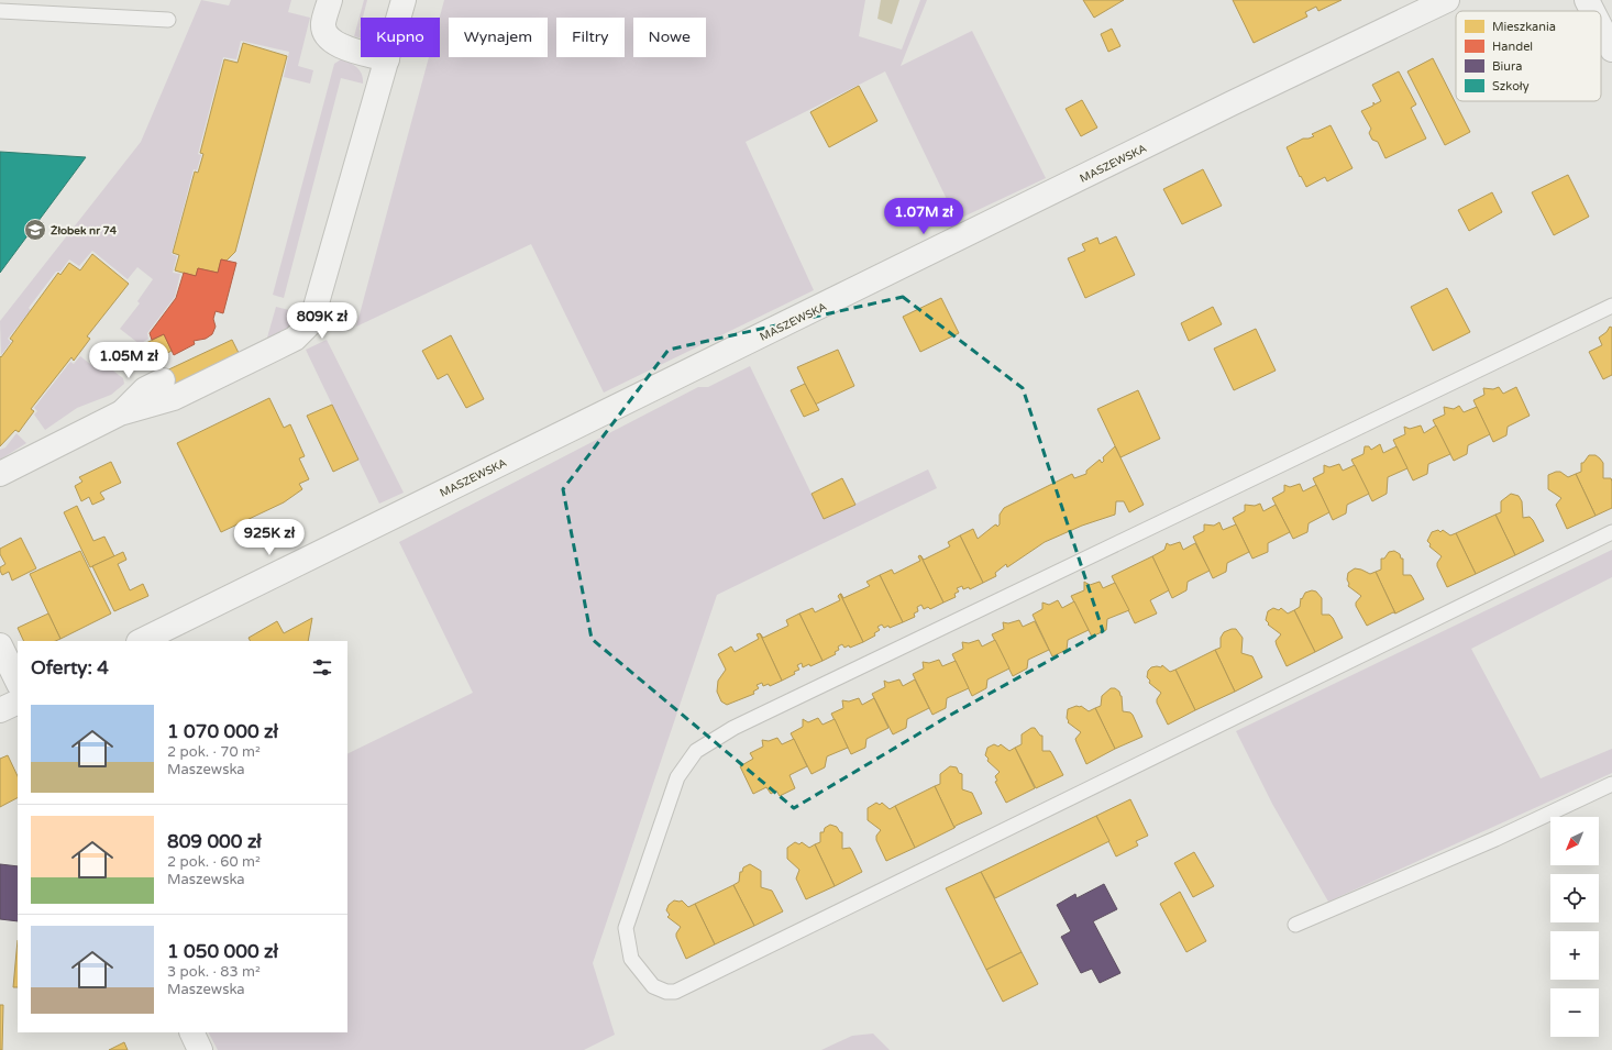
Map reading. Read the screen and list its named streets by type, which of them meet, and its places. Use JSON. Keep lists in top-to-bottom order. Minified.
{"streets":{"street":["MASZEWSKA"]},"places":{"school or university":["Żłobek nr 74"]},"legend":["Mieszkania","Handel","Biura","Szkoły"],"north":"bottom left","page":{"chip":["Kupno","Wynajem","Filtry","Nowe"],"price":["1.07M zł","809K zł","1.05M zł","925K zł"],"heading":"Oferty: 4","list":[{"name":"1 070 000 zł","note":"2 pok. · 70 m² · Maszewska"},{"name":"809 000 zł","note":"2 pok. · 60 m² · Maszewska"},{"name":"1 050 000 zł","note":"3 pok. · 83 m² · Maszewska"}],"map_buttons":["+","−"]}}
